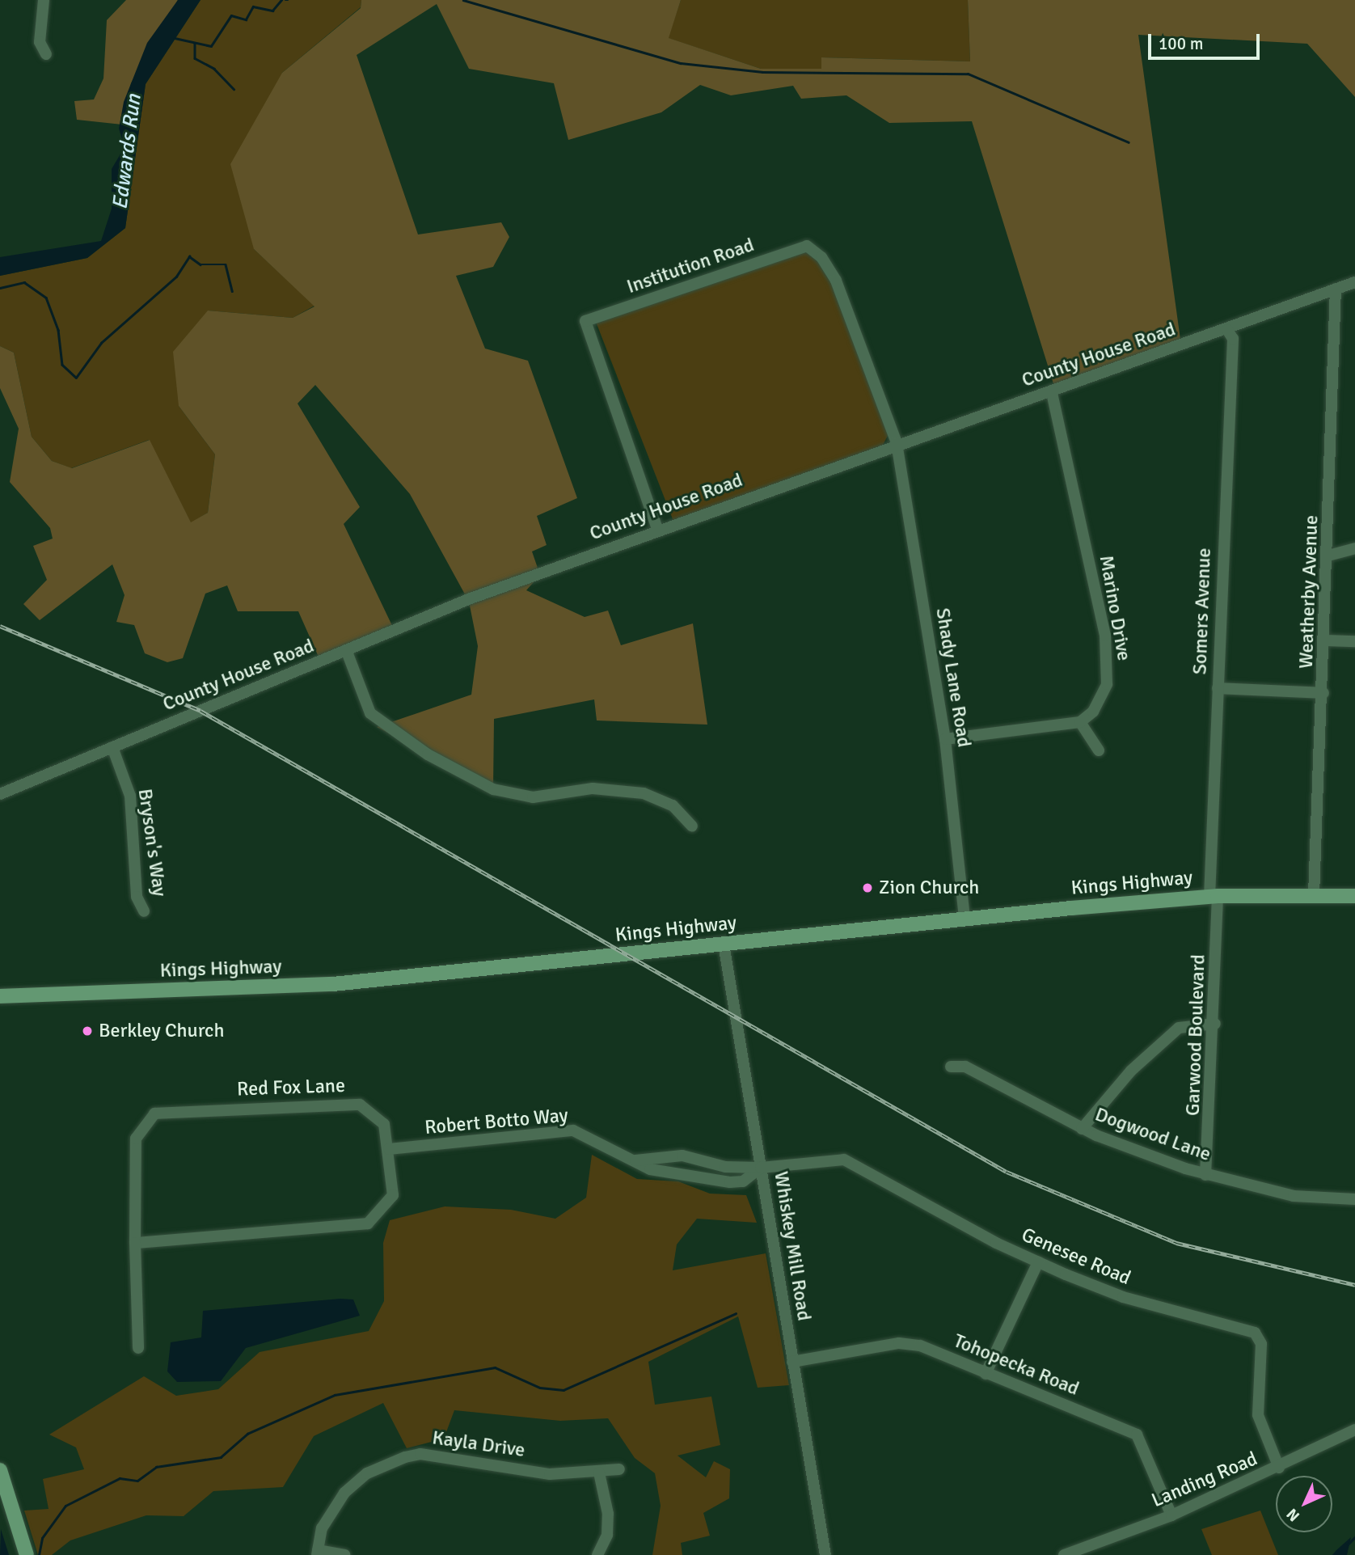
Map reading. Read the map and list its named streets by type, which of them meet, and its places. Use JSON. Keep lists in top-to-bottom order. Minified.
{"streets":{"main road":["Kings Highway"],"street":["Institution Road","County House Road","Weatherby Avenue","Marino Drive","Somers Avenue","Shady Lane Road","Bryson's Way","Garwood Boulevard","Red Fox Lane","Robert Botto Way","Dogwood Lane","Whiskey Mill Road","Genesee Road","Tohopecka Road","Kayla Drive","Landing Road"]},"crossings":[["Institution Road","County House Road"],["Institution Road","Shady Lane Road"],["County House Road","Weatherby Avenue"],["County House Road","Marino Drive"],["County House Road","Somers Avenue"],["County House Road","Shady Lane Road"],["County House Road","Bryson's Way"],["Weatherby Avenue","Kings Highway"],["Somers Avenue","Kings Highway"],["Somers Avenue","Garwood Boulevard"],["Shady Lane Road","Kings Highway"],["Kings Highway","Garwood Boulevard"],["Kings Highway","Whiskey Mill Road"],["Garwood Boulevard","Dogwood Lane"],["Red Fox Lane","Robert Botto Way"],["Robert Botto Way","Whiskey Mill Road"],["Robert Botto Way","Genesee Road"],["Whiskey Mill Road","Genesee Road"],["Whiskey Mill Road","Tohopecka Road"],["Genesee Road","Landing Road"],["Tohopecka Road","Landing Road"]],"water":["Edwards Run"],"places":["Zion Church","Berkley Church"],"scale_bar":"100 m","north":"bottom left"}
